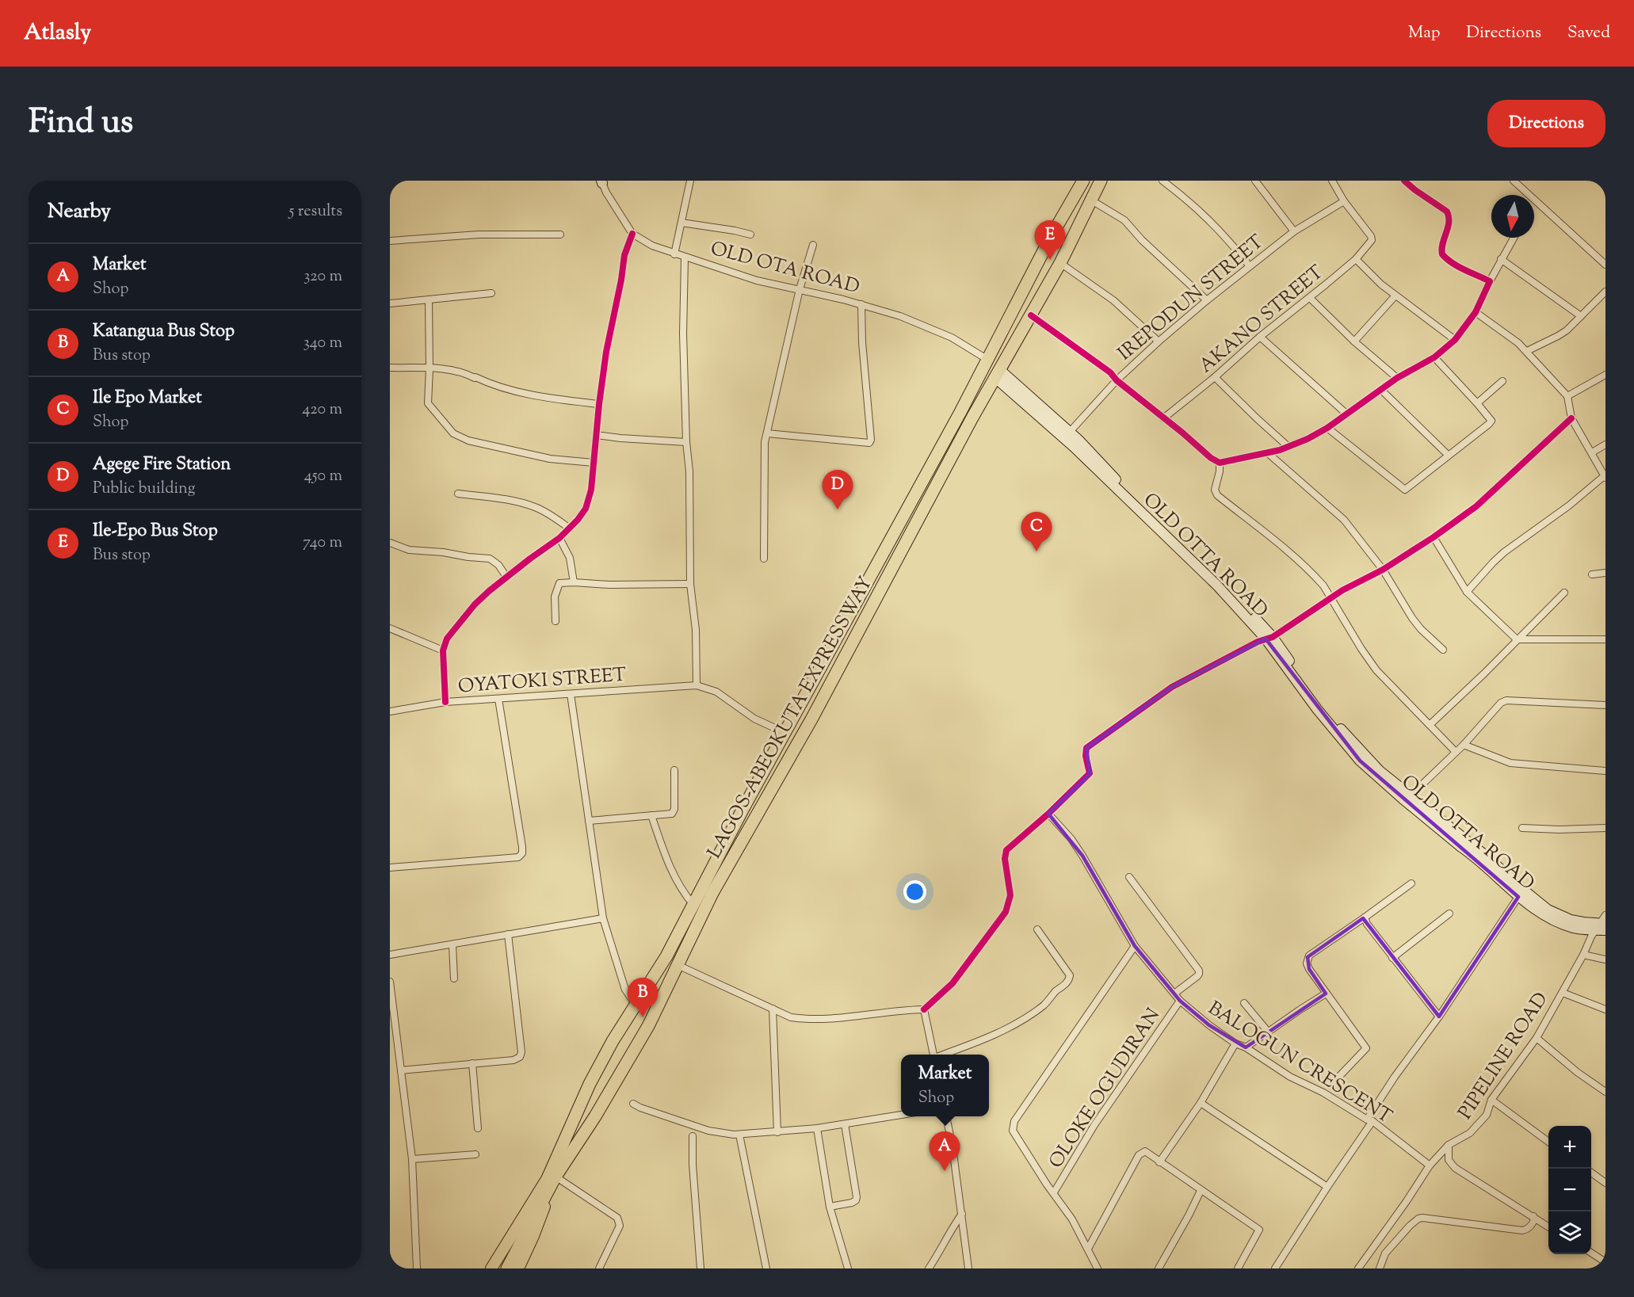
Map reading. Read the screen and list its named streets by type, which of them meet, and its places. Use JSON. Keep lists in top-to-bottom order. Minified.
{"streets":{"highway":["LAGOS-ABEOKUTA EXPRESSWAY"],"main road":["OLD OTTA ROAD"],"street":["OLD OTA ROAD","IREPODUN STREET","AKANO STREET","OYATOKI STREET","PIPELINE ROAD","BALOGUN CRESCENT","OLOKE OGUDIRAN"]},"crossings":[["OLD OTA ROAD","LAGOS-ABEOKUTA EXPRESSWAY"],["IREPODUN STREET","AKANO STREET"],["OLD OTTA ROAD","LAGOS-ABEOKUTA EXPRESSWAY"],["OLD OTTA ROAD","PIPELINE ROAD"],["PIPELINE ROAD","BALOGUN CRESCENT"],["BALOGUN CRESCENT","OLOKE OGUDIRAN"]],"north":"bottom","page":{"header":"Atlasly","nav":["Map","Directions","Saved"],"title":"Find us","buttons":"Directions","heading":["Nearby","5 results"],"pins":["E","D","C","B","A"],"list":[{"mark":"A","name":"Market","note":"Shop","value":"320 m"},{"mark":"B","name":"Katangua Bus Stop","note":"Bus stop","value":"340 m"},{"mark":"C","name":"Ile Epo Market","note":"Shop","value":"420 m"},{"mark":"D","name":"Agege Fire Station","note":"Public building","value":"450 m"},{"mark":"E","name":"Ile-Epo Bus Stop","note":"Bus stop","value":"740 m"}],"popup":["Market","Shop"],"map_buttons":["+","−"]}}
